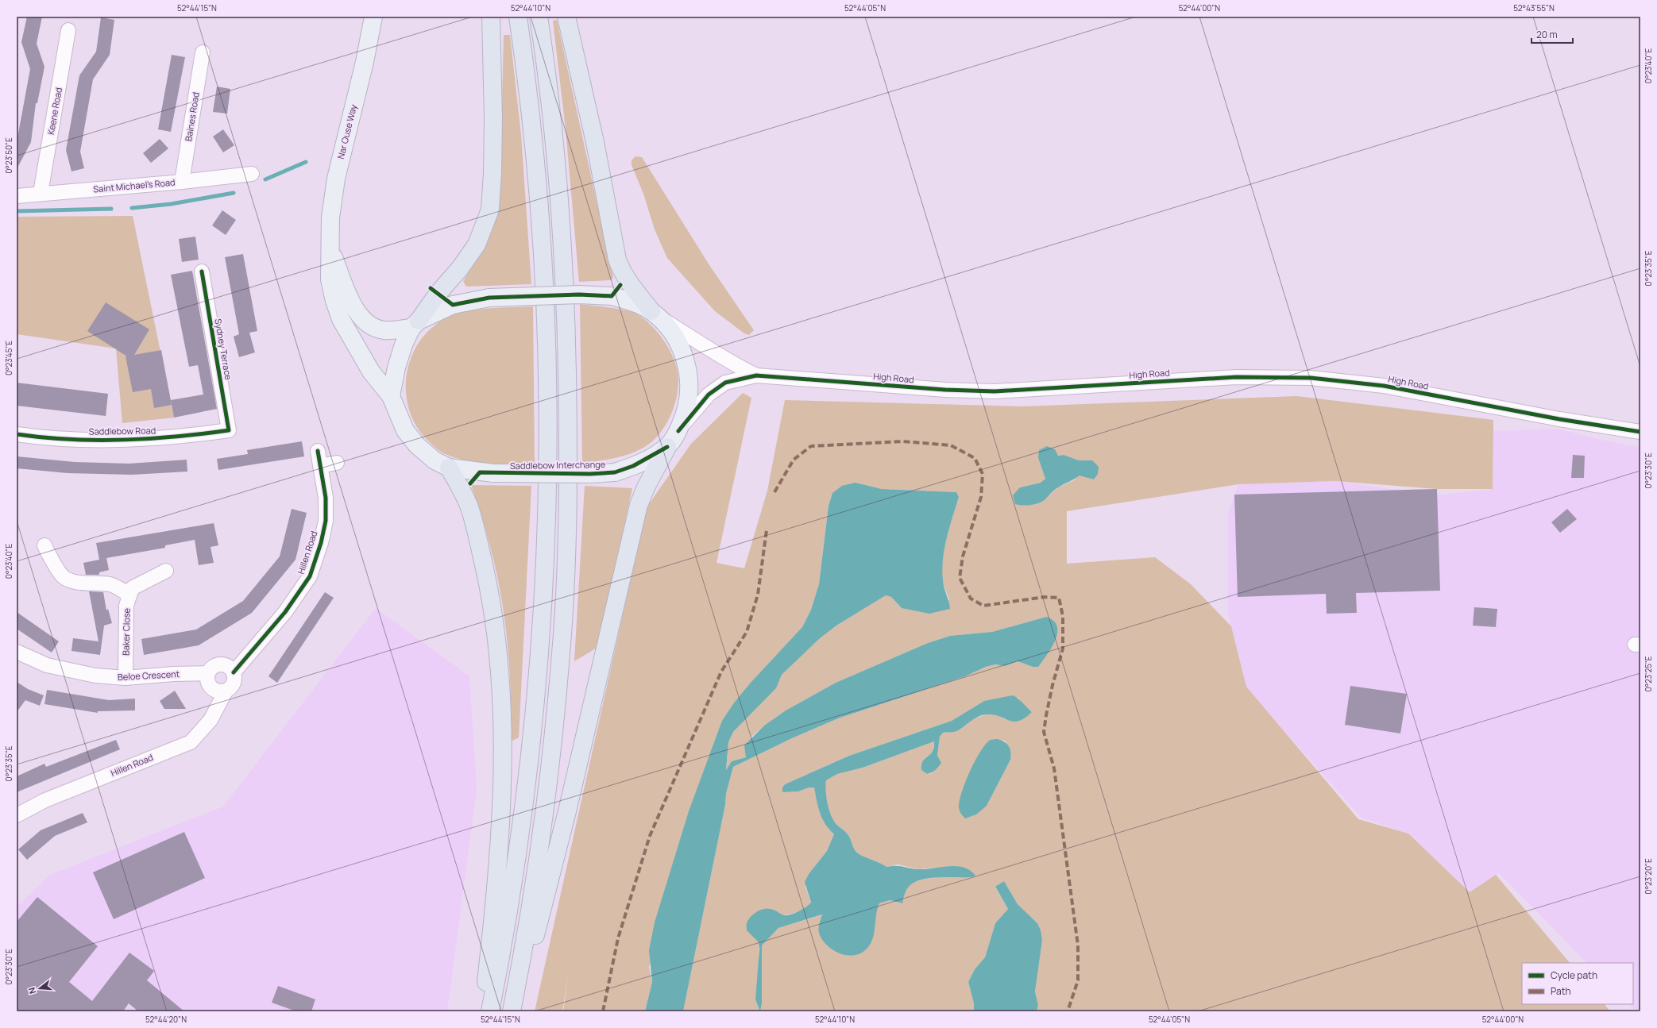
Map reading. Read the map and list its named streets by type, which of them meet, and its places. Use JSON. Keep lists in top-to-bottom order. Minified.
{"streets":{"main road":["Nar Ouse Way","Saddlebow Interchange"],"street":["Keene Road","Baines Road","Saint Michael's Road","Sydney Terrace","High Road","Saddlebow Road","Hillen Road","Baker Close","Beloe Crescent"]},"crossings":[["Keene Road","Saint Michael's Road"],["Baines Road","Saint Michael's Road"],["Nar Ouse Way","Saddlebow Interchange"],["Sydney Terrace","Saddlebow Road"],["High Road","Saddlebow Interchange"],["Hillen Road","Beloe Crescent"],["Baker Close","Beloe Crescent"]],"legend":["Cycle path","Path"],"scale_bar":"20 m","north":"left","coordinates":["52°44'15\"N","52°44'10\"N","52°44'05\"N","52°44'00\"N","52°43'55\"N","0°23'40\"E","0°23'50\"E","0°23'35\"E","0°23'45\"E","0°23'30\"E","0°23'25\"E","0°23'20\"E","52°44'20\"N"]}
